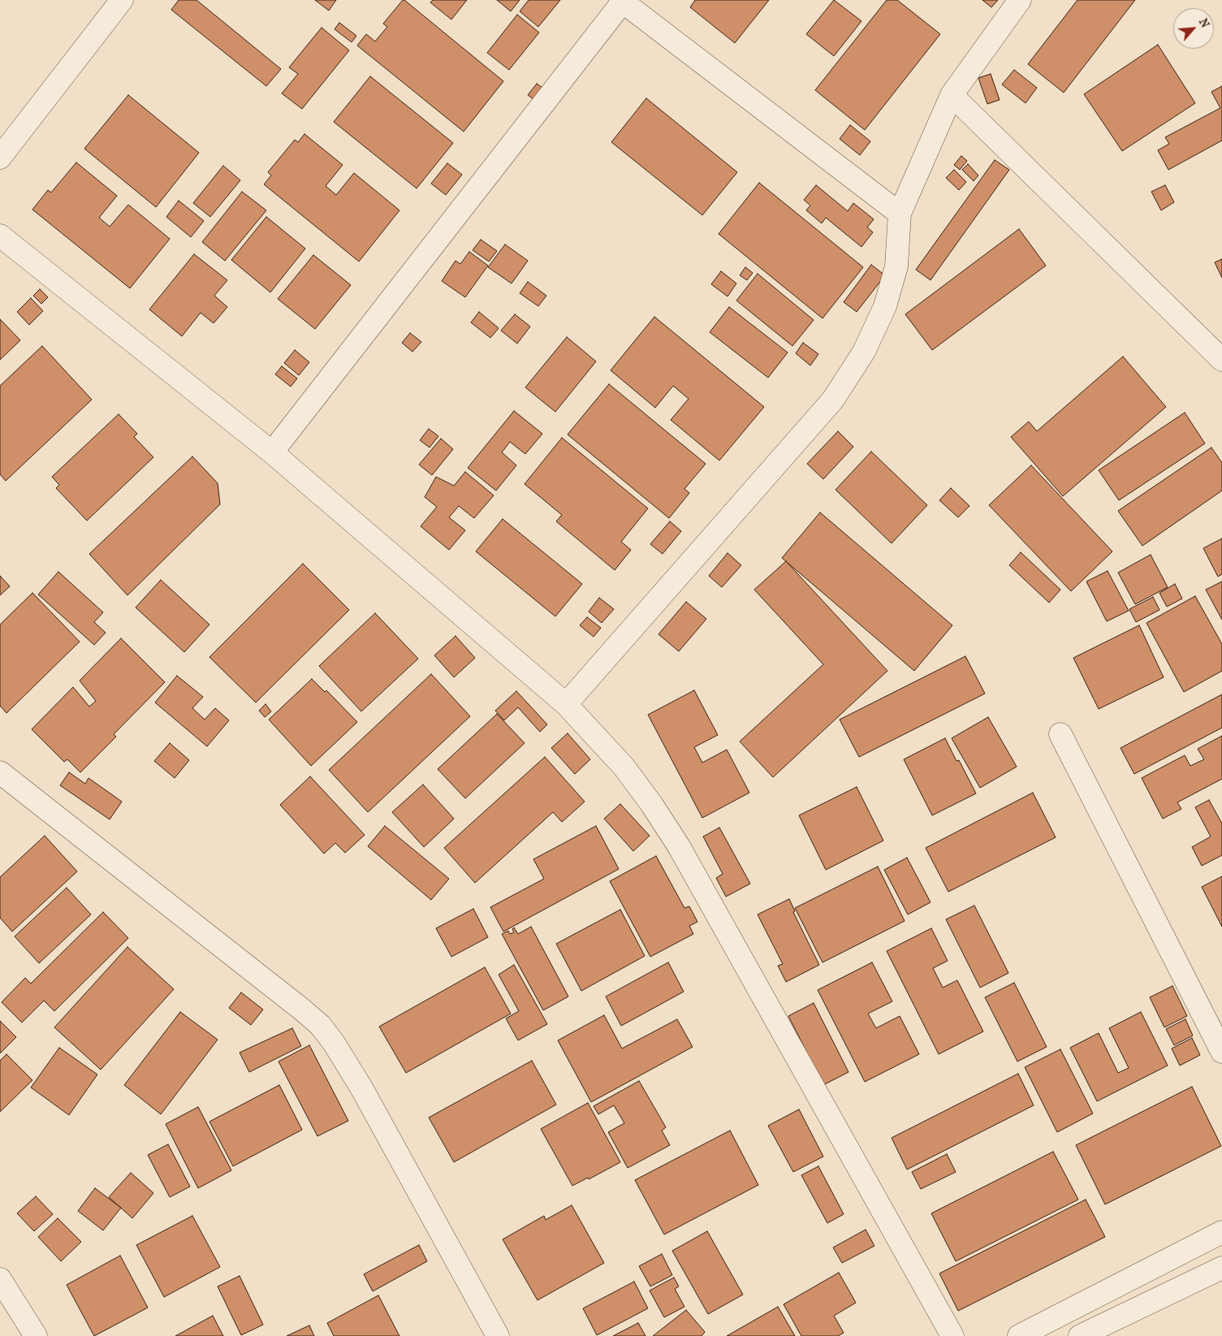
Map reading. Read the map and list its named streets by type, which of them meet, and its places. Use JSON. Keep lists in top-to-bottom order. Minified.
{"north":"top right"}
